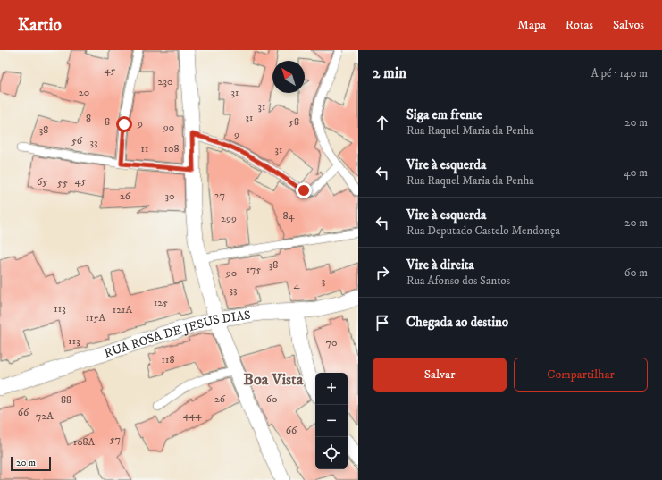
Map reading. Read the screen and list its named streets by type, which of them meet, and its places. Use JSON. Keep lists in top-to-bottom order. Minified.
{"streets":{"street":["RUA ROSA DE JESUS DIAS"]},"districts":["Boa Vista"],"house_numbers":["45","230","20","31","31","31","8","8","58","9","90","38","9","56","33","11","108","31","45","65","55","27","26","30","84","299","38","175","90","3","4","33","125","113","121A","115A","113","70","118","26","60","88","66","444","72A","66","57","108A"],"scale_bar":"20 m","north":"top left","page":{"header":"Kartio","nav":["Mapa","Rotas","Salvos"],"heading":["2 min","A pé · 140 m"],"list":[["Siga em frente","Rua Raquel Maria da Penha","20 m"],["Vire à esquerda","Rua Raquel Maria da Penha","40 m"],["Vire à esquerda","Rua Deputado Castelo Mendonça","20 m"],["Vire à direita","Rua Afonso dos Santos","60 m"],"Chegada ao destino"],"buttons":["Salvar","Compartilhar"],"map_buttons":["+","−"],"scale":"20 m"}}
